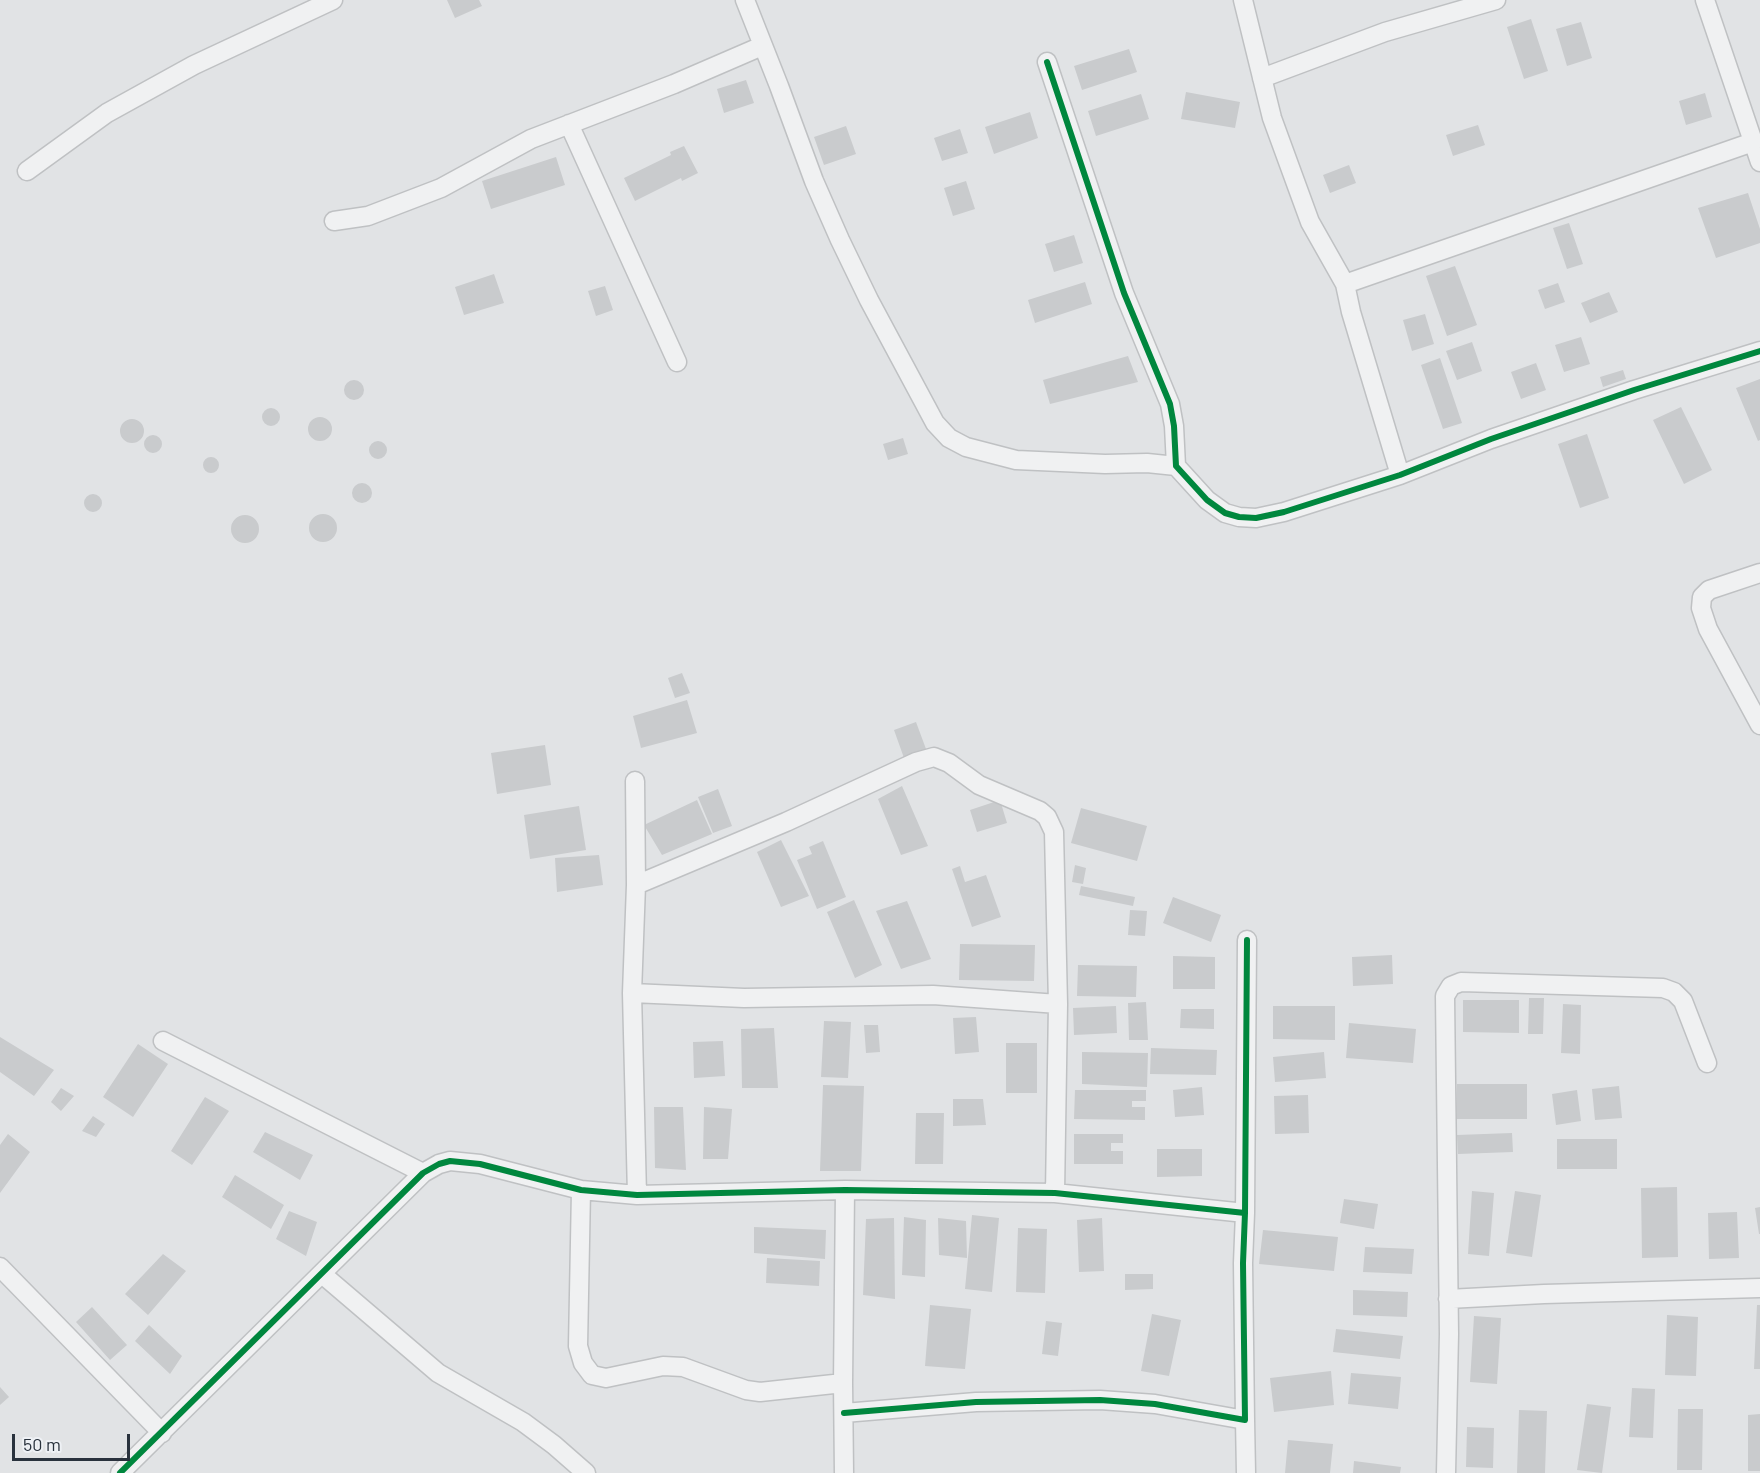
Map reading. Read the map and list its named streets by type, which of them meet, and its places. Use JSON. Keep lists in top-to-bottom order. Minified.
{"scale_bar":"50 m"}
